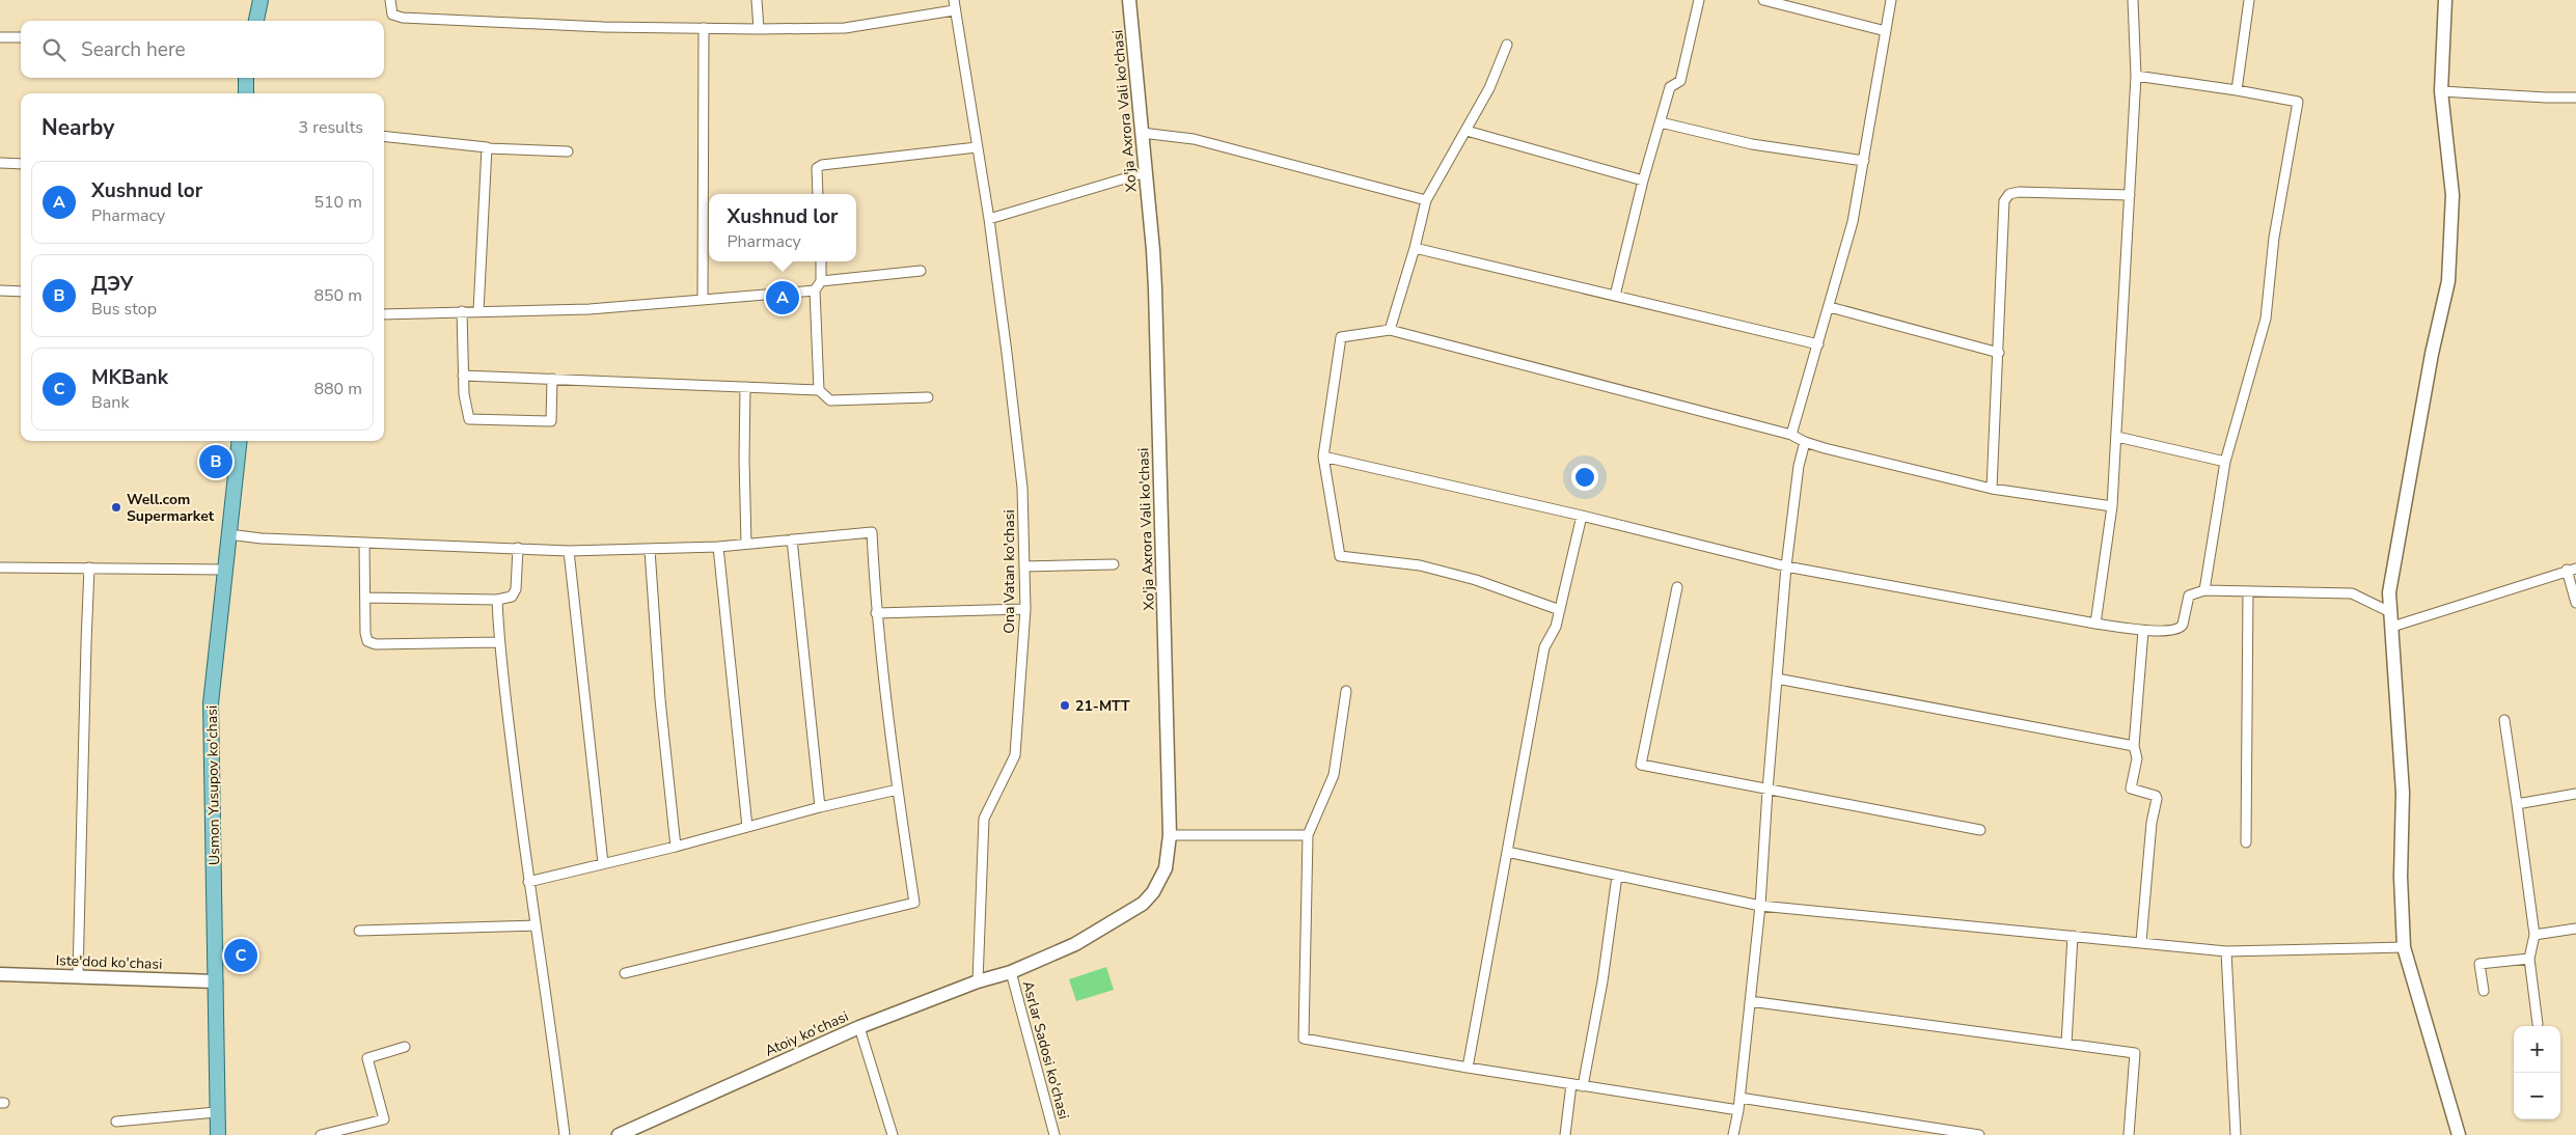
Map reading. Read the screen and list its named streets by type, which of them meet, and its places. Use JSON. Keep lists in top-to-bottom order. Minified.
{"streets":{"main road":["Usmon Yusupov ko'chasi"],"street":["Xo'ja Axrora Vali ko'chasi","Ona Vatan ko'chasi","Iste'dod ko'chasi","Atoiy ko'chasi","Asrlar Sadosi ko'chasi"]},"crossings":[["Xo'ja Axrora Vali ko'chasi","Atoiy ko'chasi"],["Xo'ja Axrora Vali ko'chasi","Asrlar Sadosi ko'chasi"],["Ona Vatan ko'chasi","Atoiy ko'chasi"],["Usmon Yusupov ko'chasi","Iste'dod ko'chasi"],["Atoiy ko'chasi","Asrlar Sadosi ko'chasi"]],"places":["Well.com Supermarket","21-MTT"],"page":{"search":"Search here","heading":["Nearby","3 results"],"list":[{"mark":"A","name":"Xushnud lor","note":"Pharmacy","value":"510 m"},{"mark":"B","name":"ДЭУ","note":"Bus stop","value":"850 m"},{"mark":"C","name":"MKBank","note":"Bank","value":"880 m"}],"popup":["Xushnud lor","Pharmacy"],"pins":["A","B","C"],"map_buttons":["+","−"]}}
